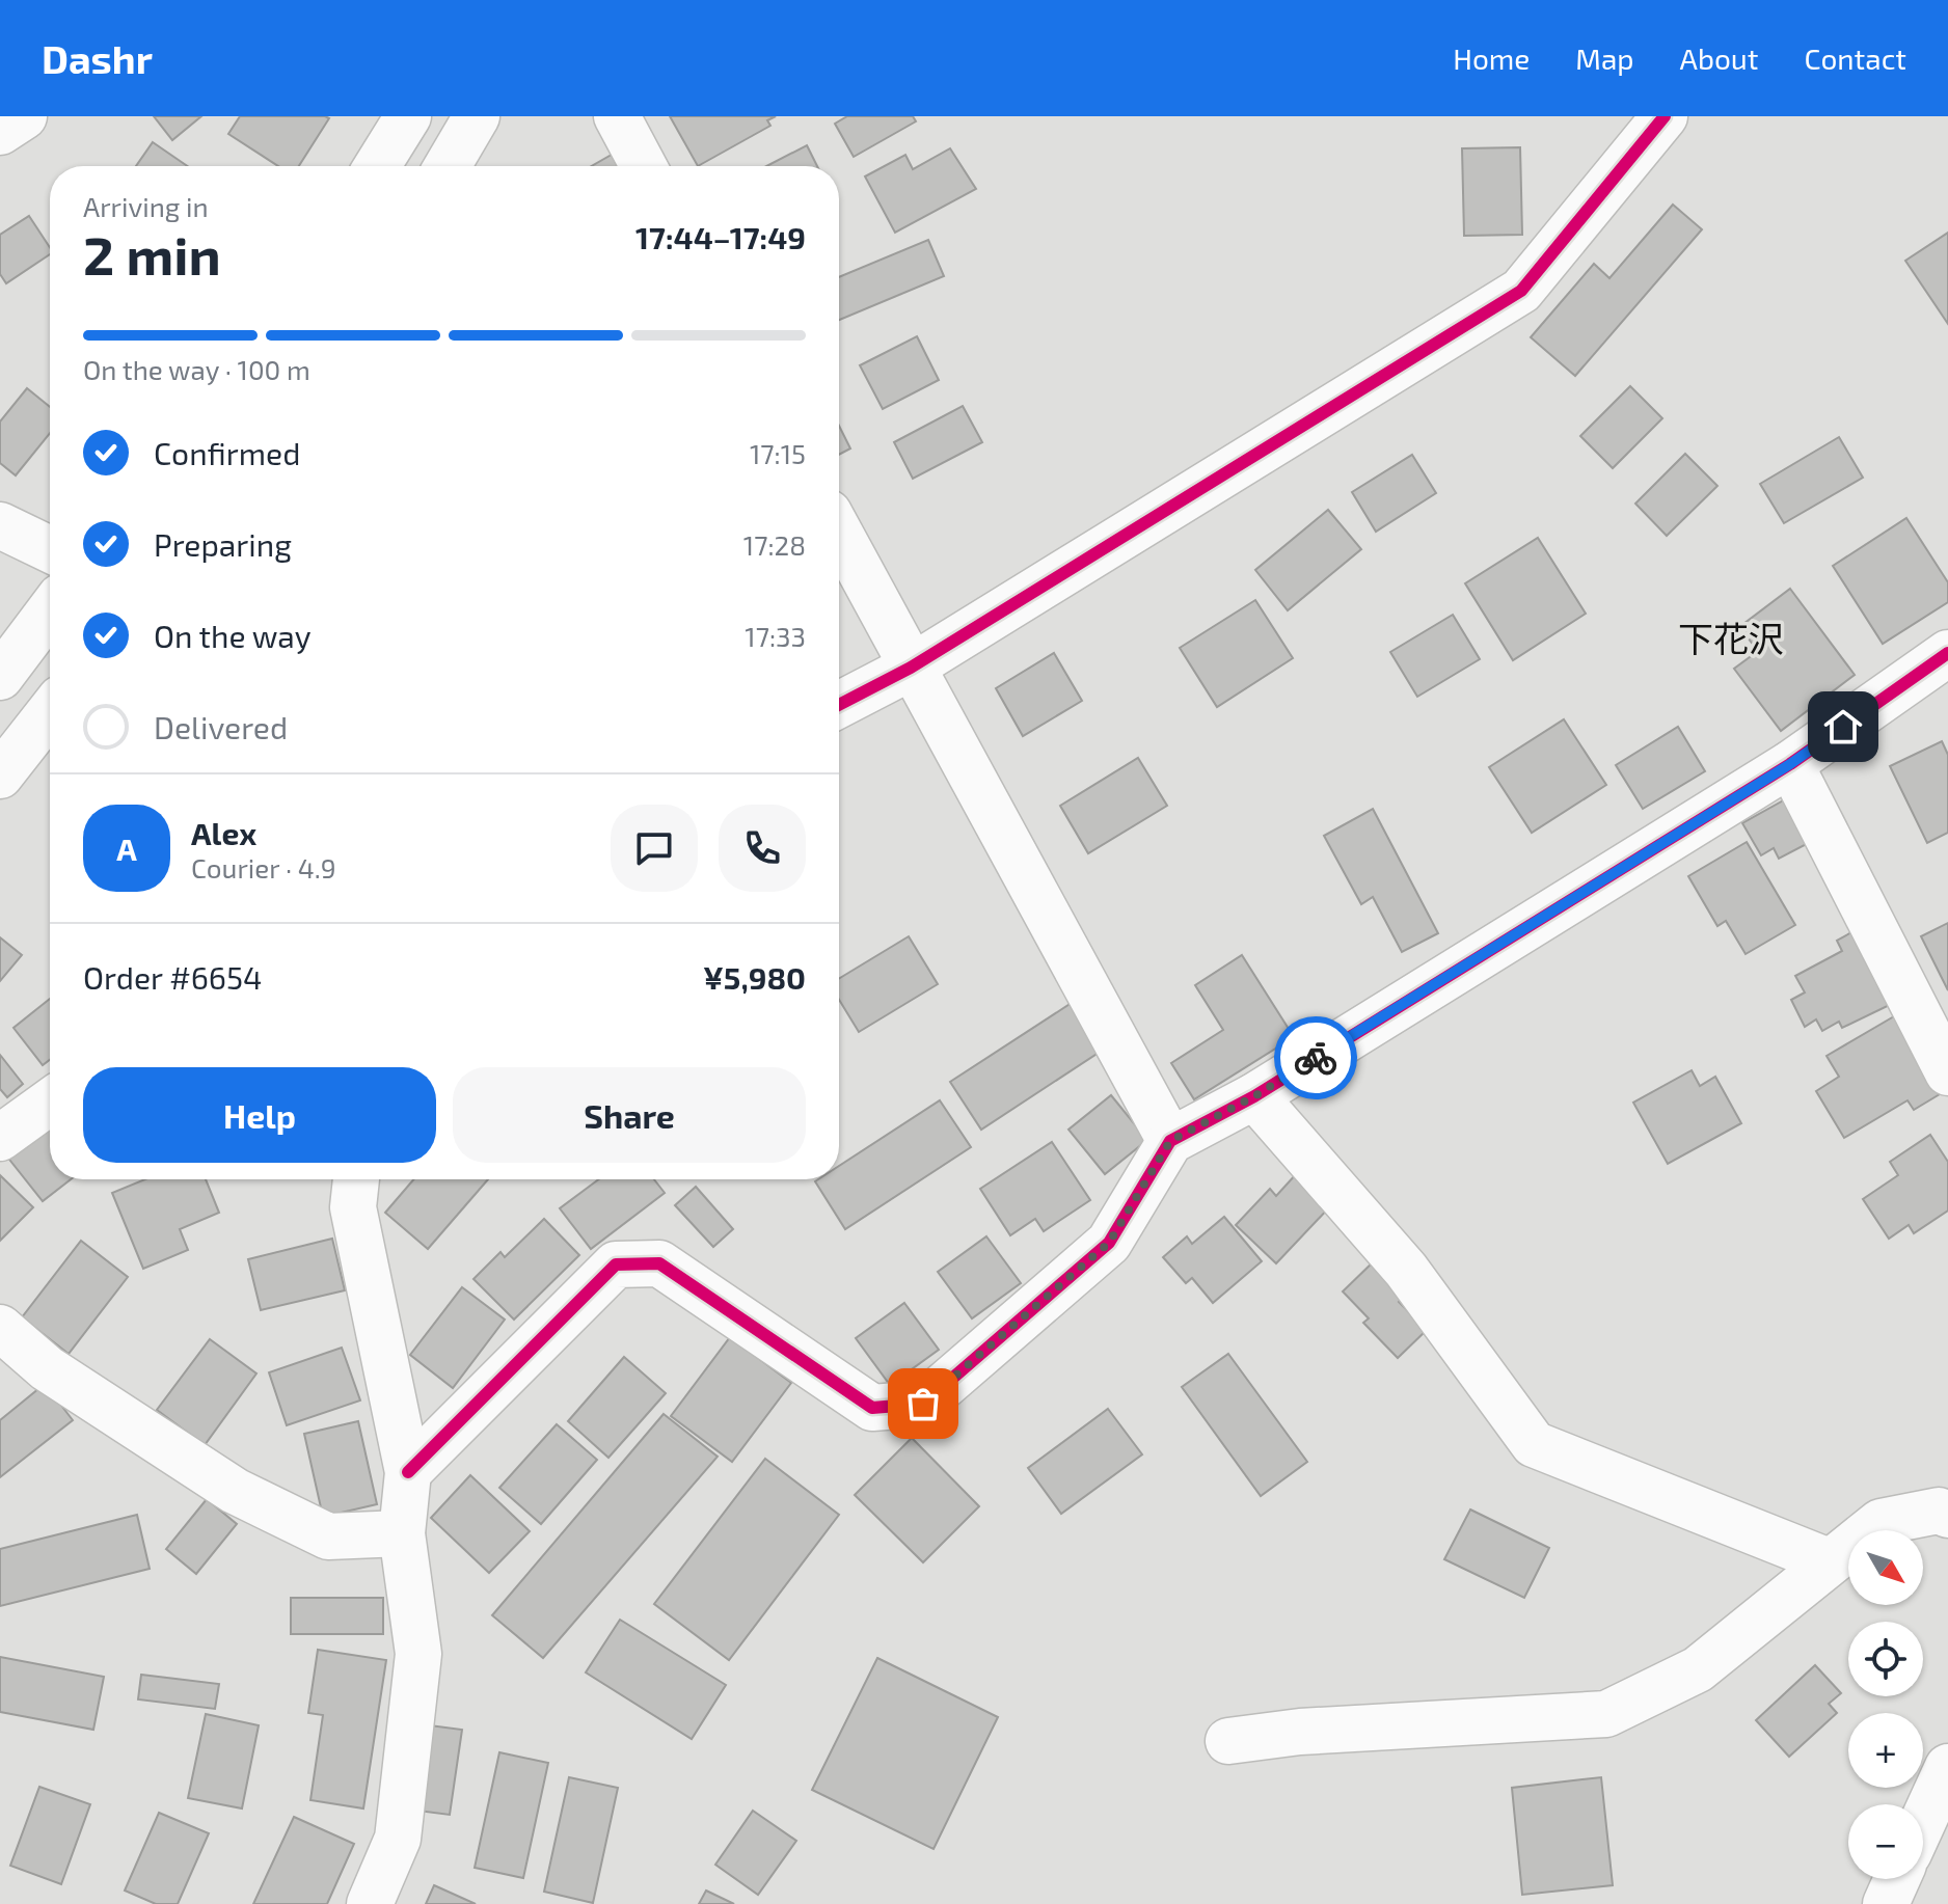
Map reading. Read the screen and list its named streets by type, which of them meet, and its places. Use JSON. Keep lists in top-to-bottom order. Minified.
{"districts":["下花沢"],"north":"bottom right","page":{"header":"Dashr","nav":["Home","Map","About","Contact"],"heading":["2 min","Arriving in","17:44–17:49"],"panel":["Alex","Courier · 4.9","Order #6654","¥5,980"],"bar":"On the way · 100 m","list":[["Confirmed","17:15"],["Preparing","17:28"],["On the way","17:33"],"Delivered"],"round":"A","buttons":["Help","Share"],"map_buttons":["+","−"]}}
